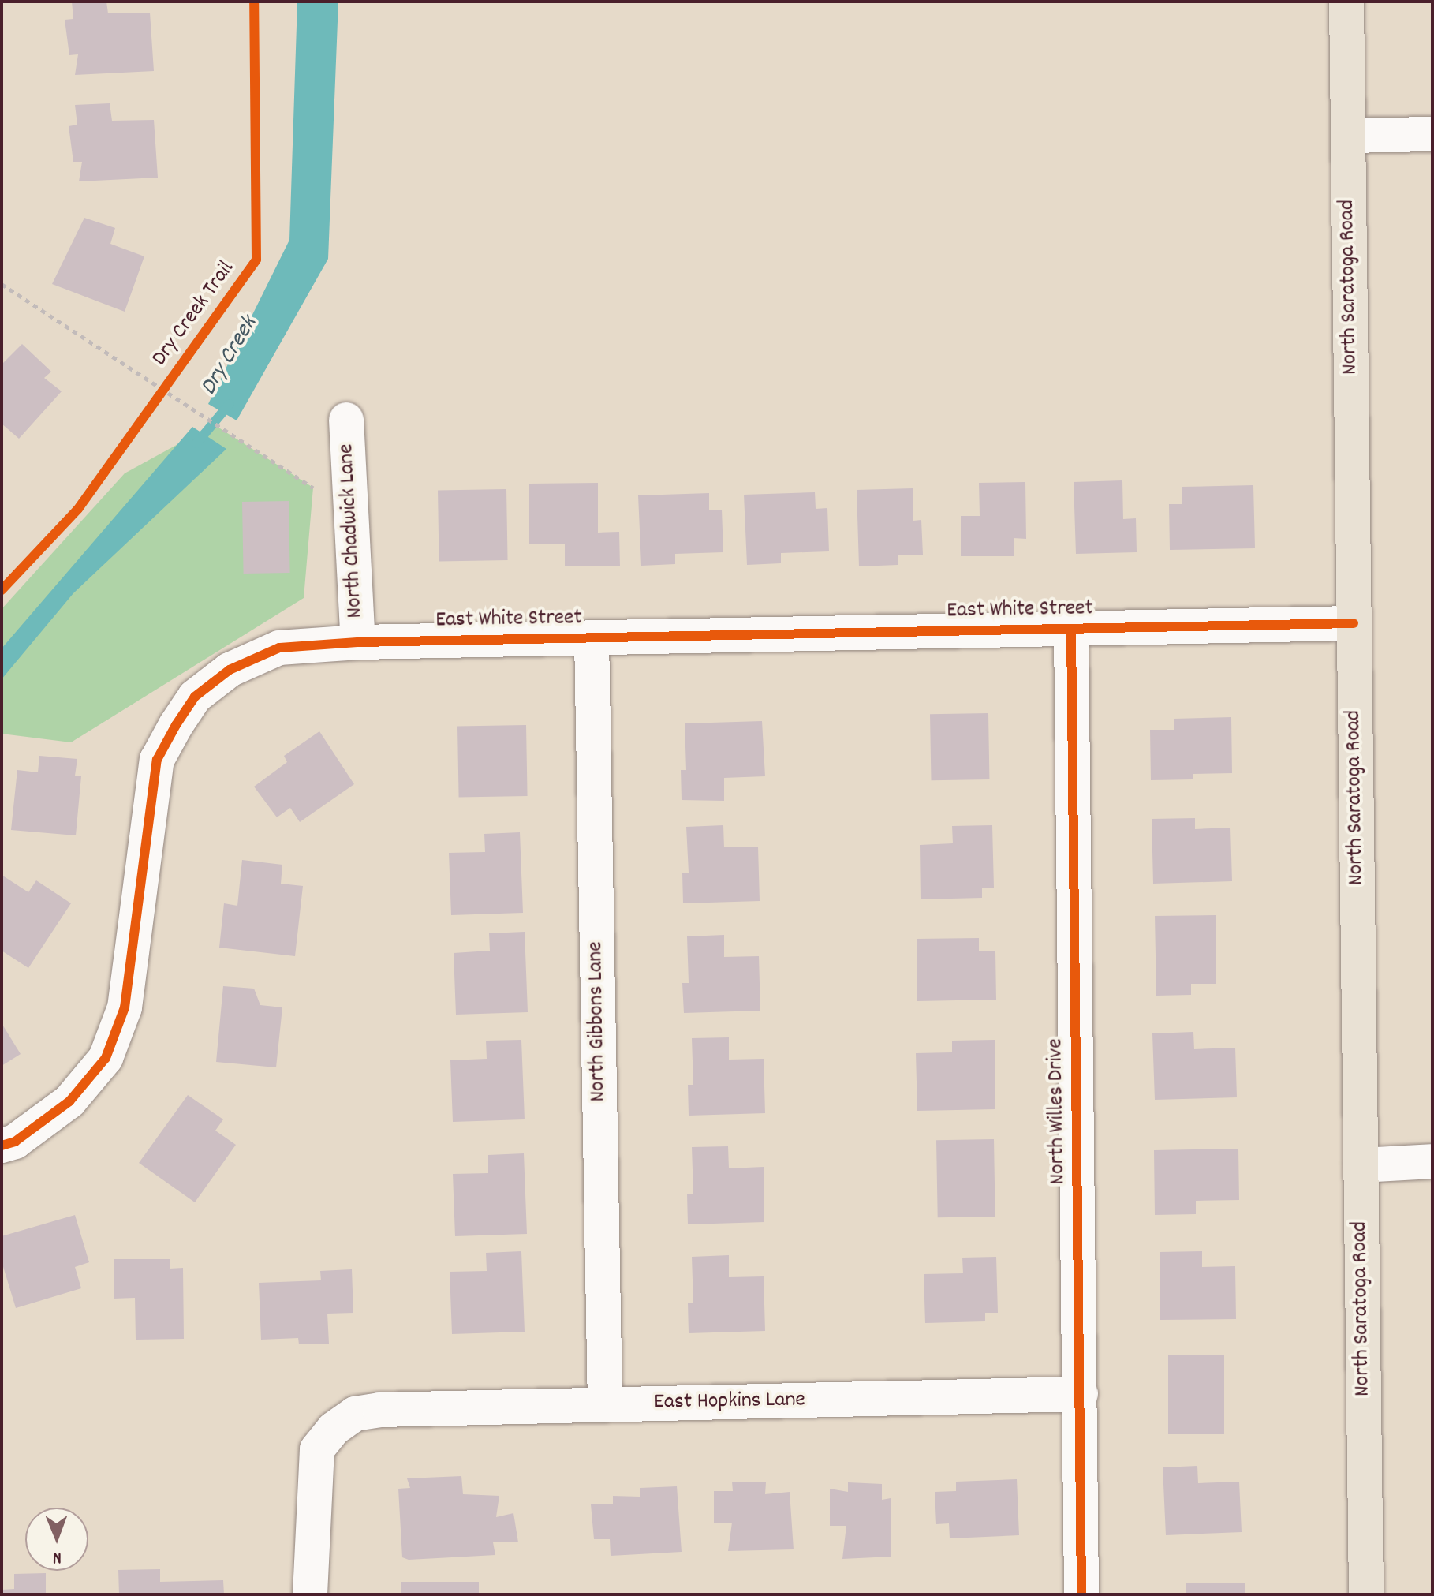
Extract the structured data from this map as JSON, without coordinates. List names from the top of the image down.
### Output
{
  "streets": {
    "main road": ["North Saratoga Road"],
    "street": [
      "North Chadwick Lane",
      "East White Street",
      "North Gibbons Lane",
      "North Willes Drive",
      "East Hopkins Lane"
    ],
    "cycle path": ["Dry Creek Trail"]
  },
  "crossings": [
    ["North Saratoga Road", "East White Street"],
    ["North Chadwick Lane", "East White Street"],
    ["East White Street", "North Gibbons Lane"],
    ["East White Street", "North Willes Drive"],
    ["North Gibbons Lane", "East Hopkins Lane"],
    ["North Willes Drive", "East Hopkins Lane"]
  ],
  "water": ["Dry Creek"],
  "north": "bottom"
}
